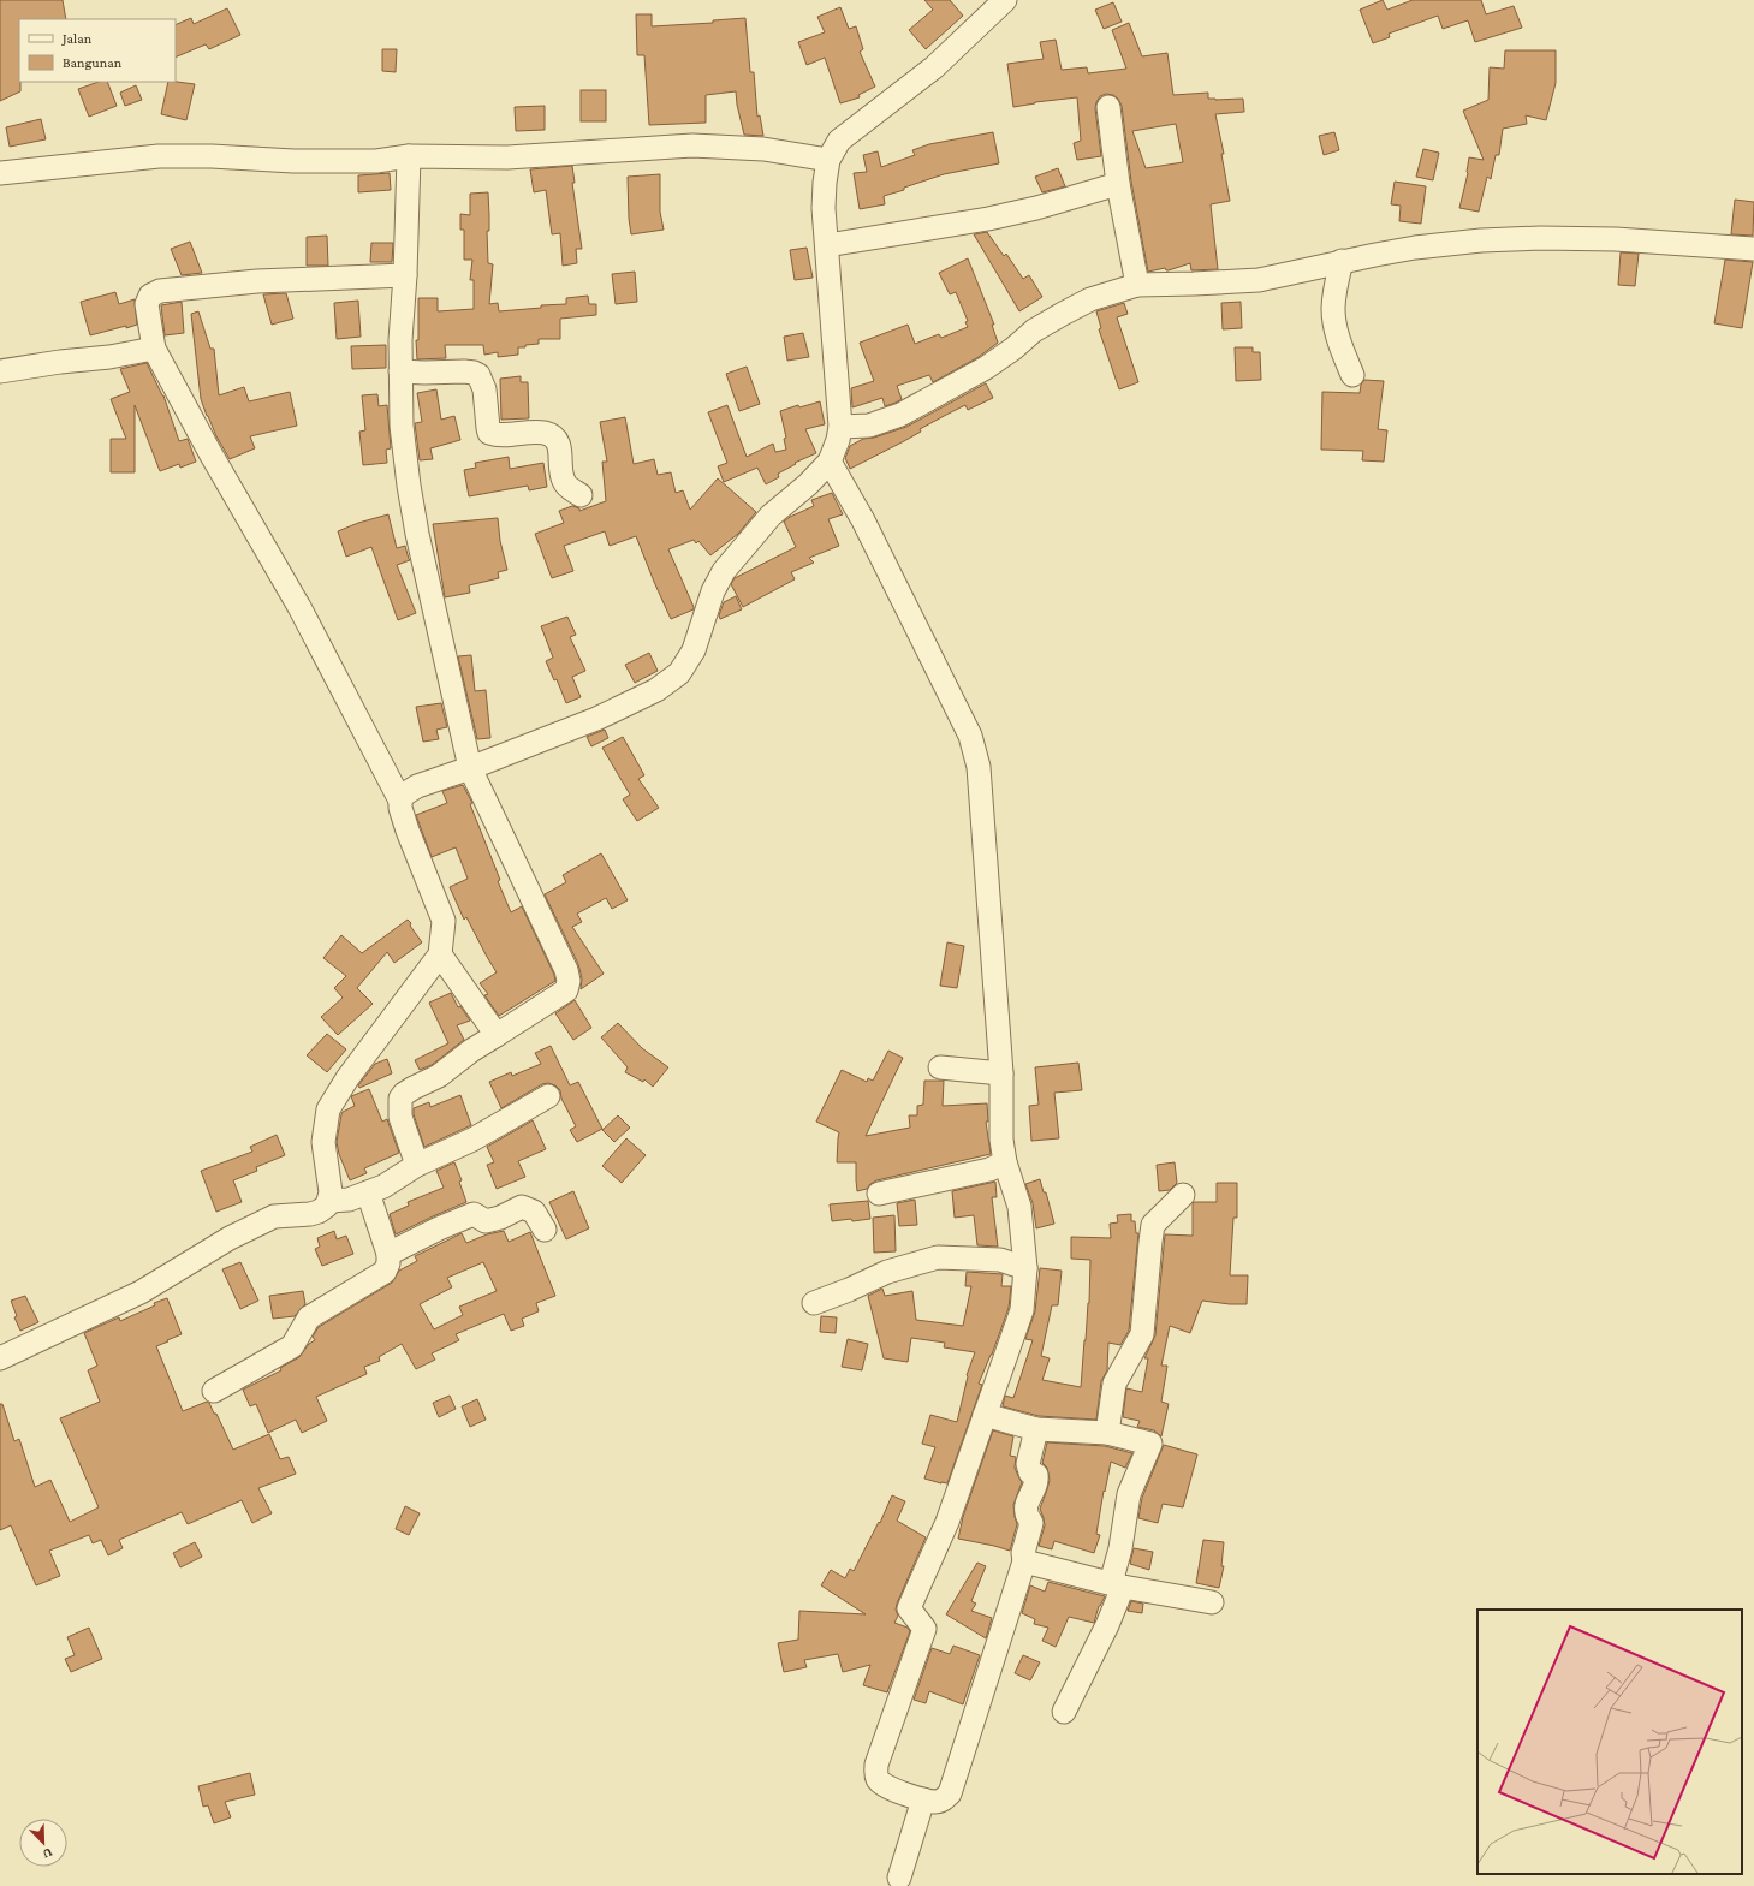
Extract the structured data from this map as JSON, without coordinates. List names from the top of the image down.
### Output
{
  "legend": ["Jalan", "Bangunan"],
  "north": "bottom right"
}
